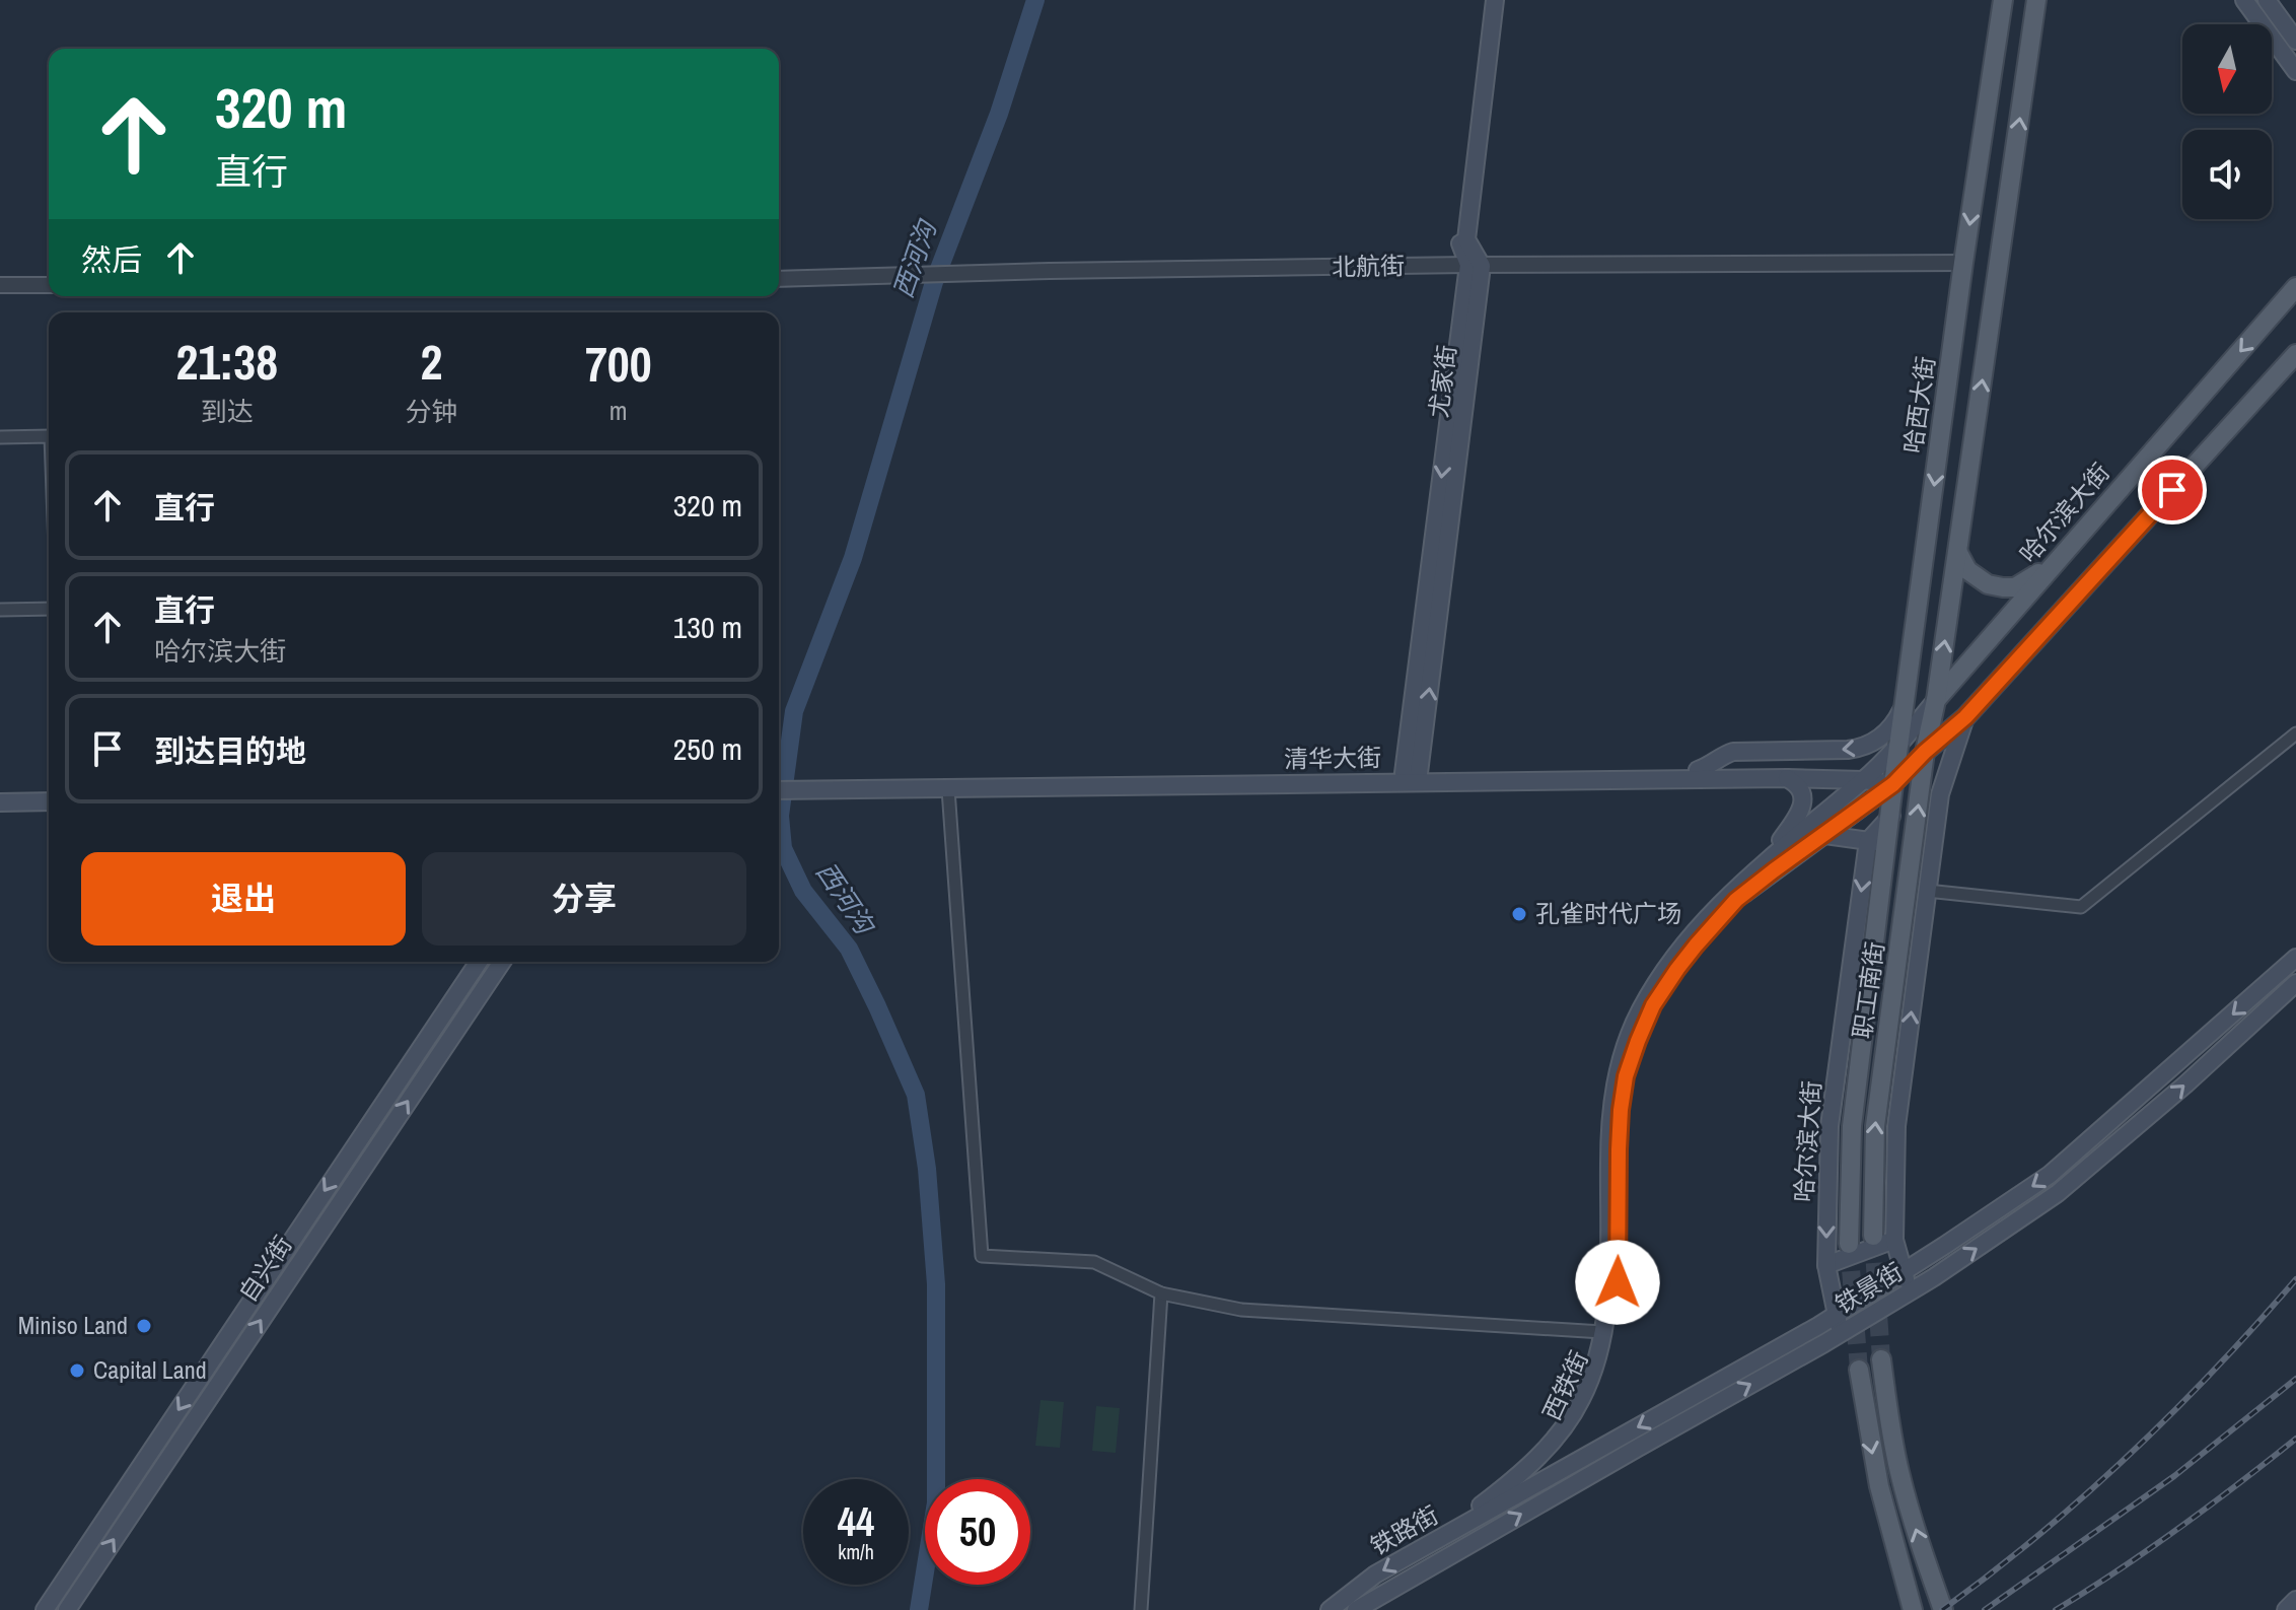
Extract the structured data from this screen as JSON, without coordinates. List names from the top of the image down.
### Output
{
  "streets": {
    "main road": [
      "尤家街",
      "哈西大街",
      "哈尔滨大街",
      "清华大街",
      "职工南街",
      "自兴街",
      "铁景街",
      "西铁街",
      "铁路街"
    ],
    "street": ["北航街"]
  },
  "crossings": [
    ["北航街", "尤家街"],
    ["北航街", "哈西大街"],
    ["尤家街", "清华大街"],
    ["哈西大街", "清华大街"],
    ["哈西大街", "职工南街"],
    ["哈尔滨大街", "职工南街"],
    ["哈尔滨大街", "铁景街"],
    ["铁景街", "西铁街"],
    ["铁景街", "铁路街"],
    ["西铁街", "铁路街"]
  ],
  "water": ["西河沟"],
  "places": ["孔雀时代广场", "Miniso Land", "Capital Land"],
  "north": "bottom",
  "page": {
    "turn": ["320 m", "直行"],
    "then": "然后",
    "eta": [
      "21:38",
      "到达",
      "2",
      "分钟",
      "700",
      "m"
    ],
    "list": [
      {
        "name": "直行",
        "value": "320 m"
      },
      {
        "name": "直行",
        "note": "哈尔滨大街",
        "value": "130 m"
      },
      {
        "name": "到达目的地",
        "value": "250 m"
      }
    ],
    "buttons": ["退出", "分享"],
    "speed": "44 km/h",
    "limit": "50"
  }
}
